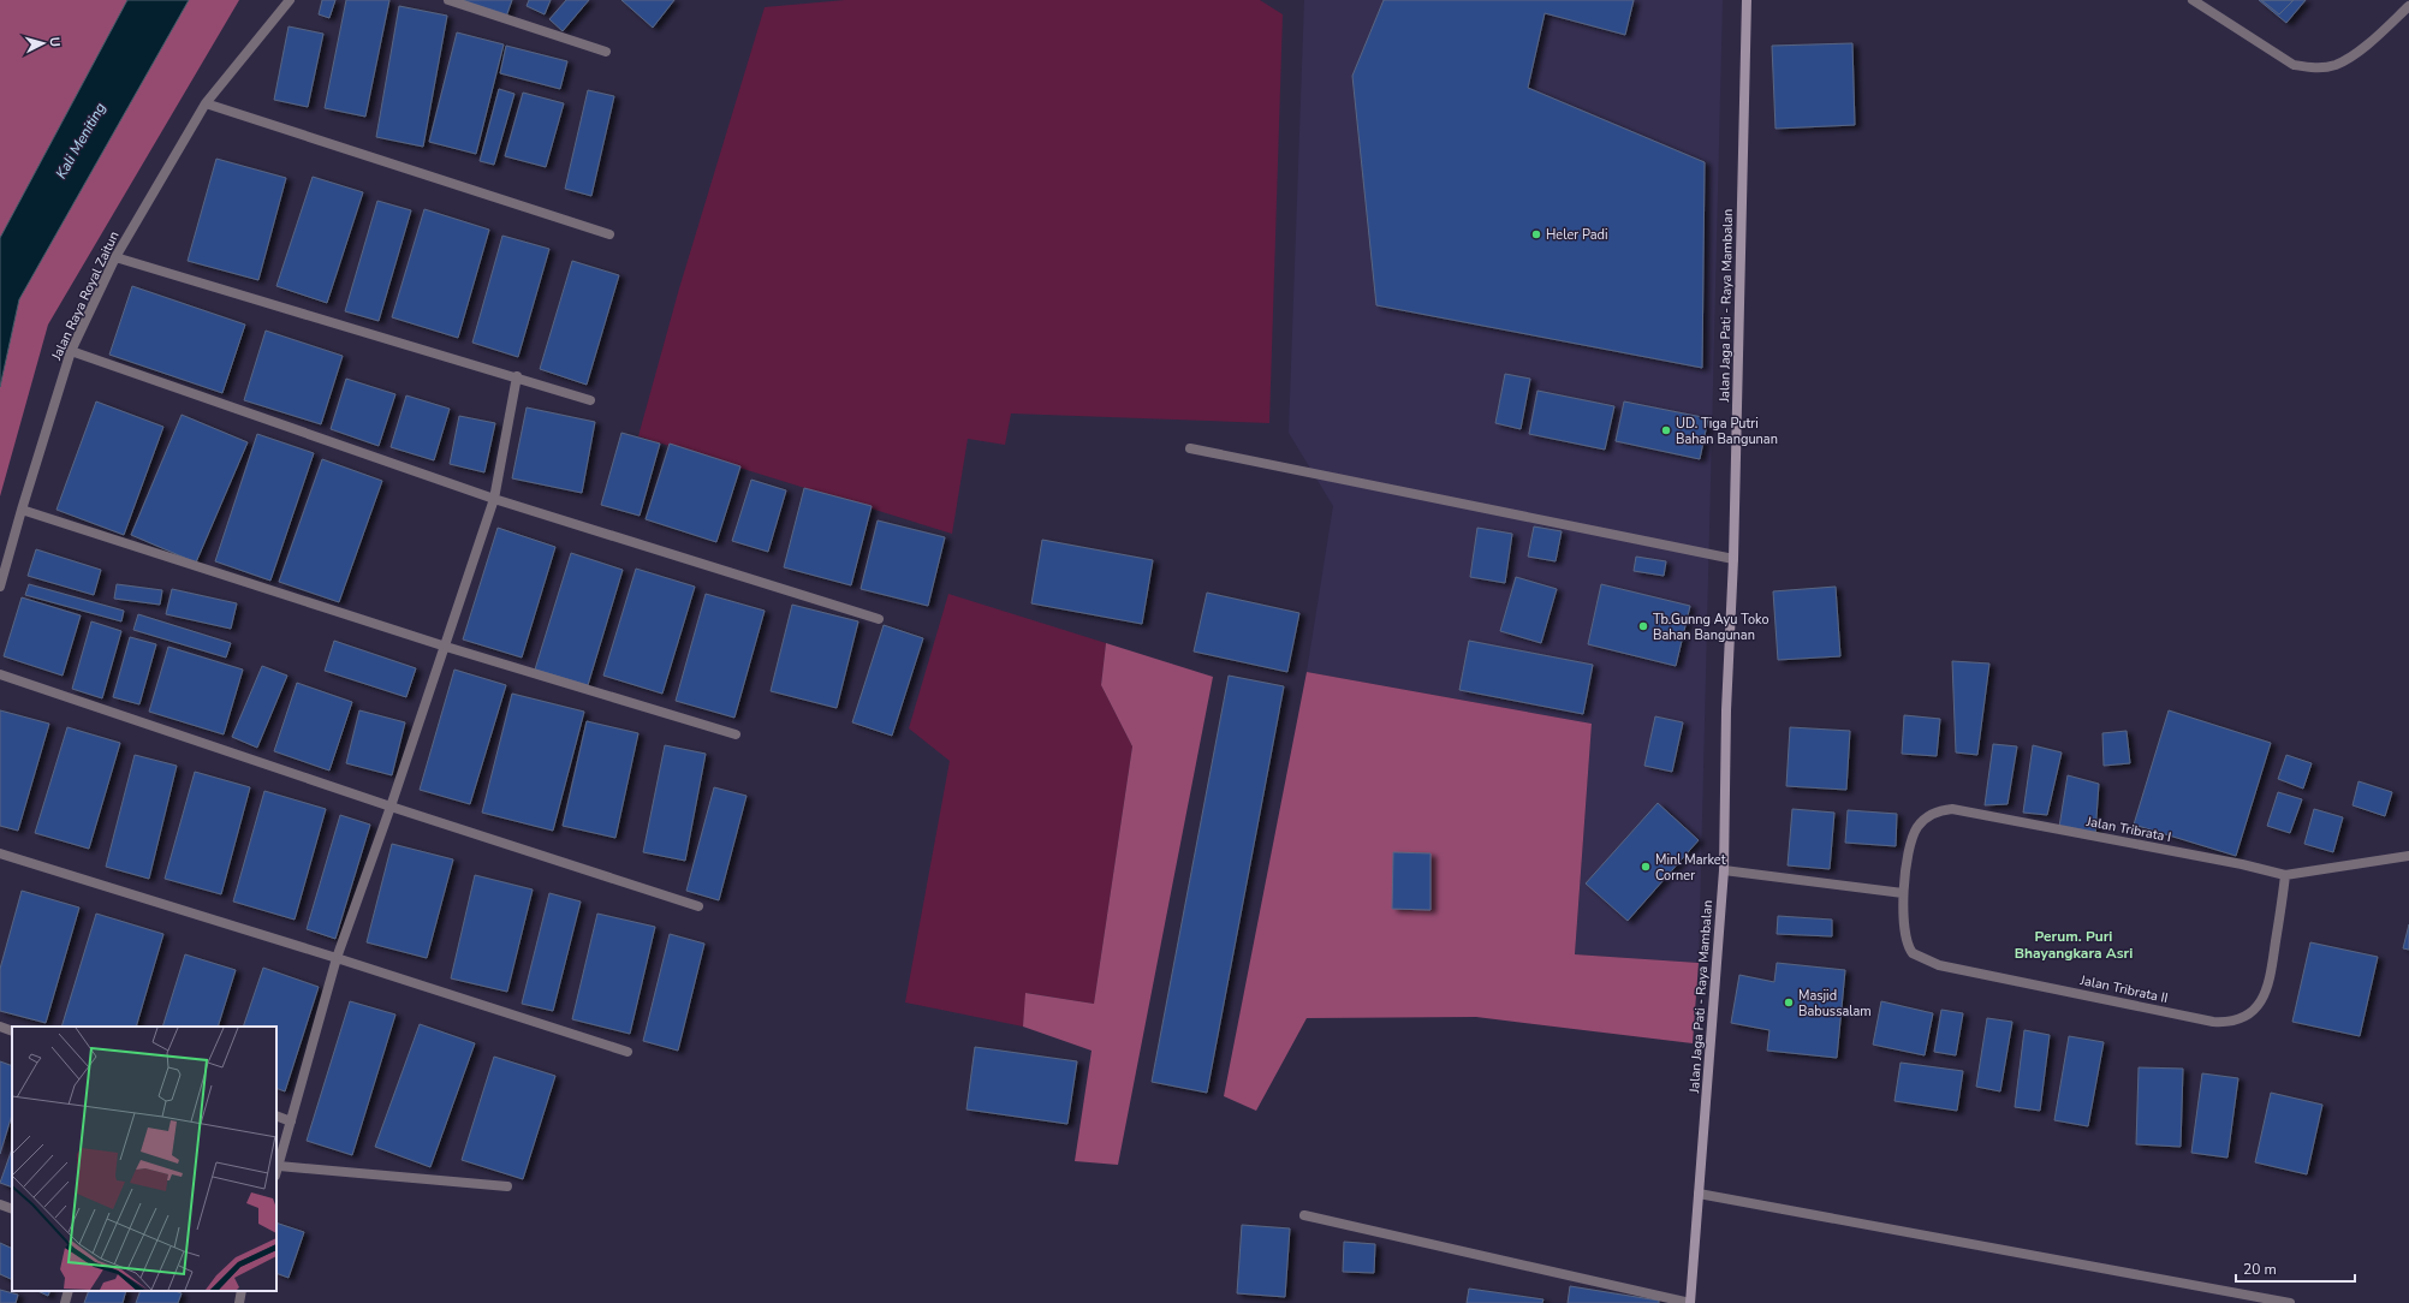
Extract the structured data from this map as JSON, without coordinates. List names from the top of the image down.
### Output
{
  "streets": {
    "street": [
      "Jalan Raya Royal Zaitun",
      "Jalan Jaga Pati - Raya Mambalan",
      "Jalan Tribrata I",
      "Jalan Tribrata II"
    ]
  },
  "crossings": [
    ["Jalan Tribrata I", "Jalan Tribrata II"]
  ],
  "districts": ["Perum. Puri Bhayangkara Asri"],
  "water": ["Kali Meniting"],
  "places": [
    "Heler Padi",
    "UD. Tiga Putri Bahan Bangunan",
    "Tb.Gunng Ayu Toko Bahan Bangunan",
    "Minl Market Corner",
    "Masjid Babussalam"
  ],
  "scale_bar": "20 m",
  "north": "right"
}
